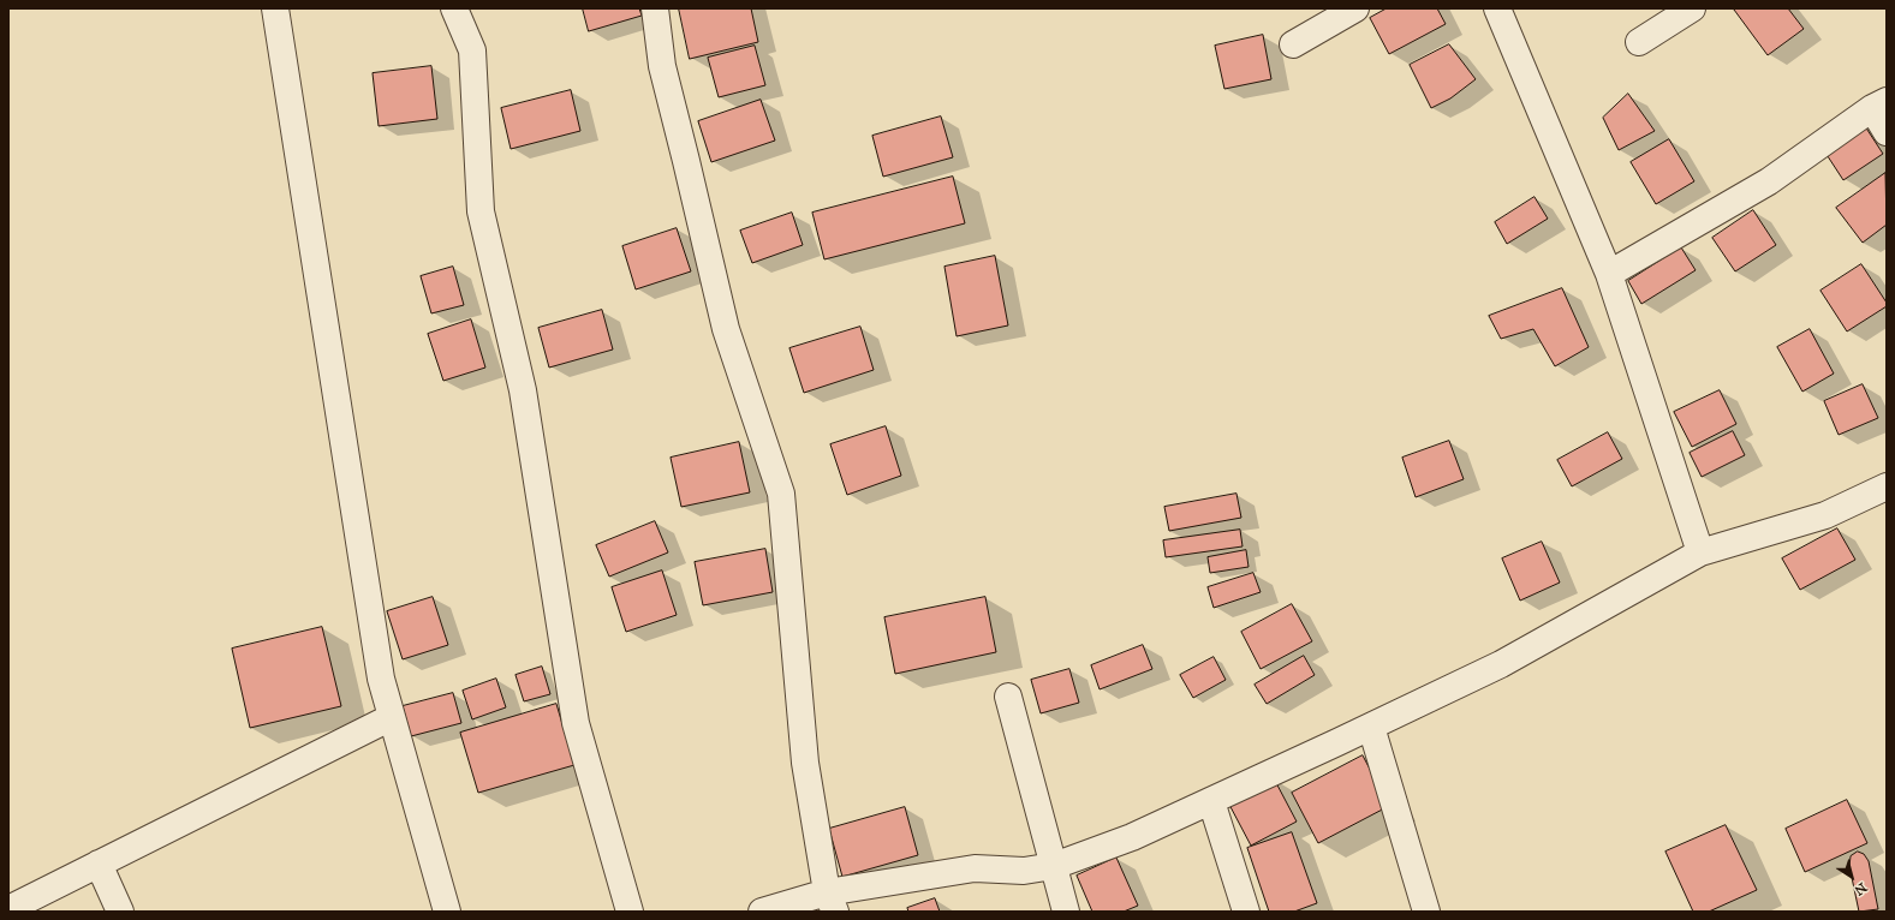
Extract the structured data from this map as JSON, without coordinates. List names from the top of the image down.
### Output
{
  "north": "bottom right"
}
